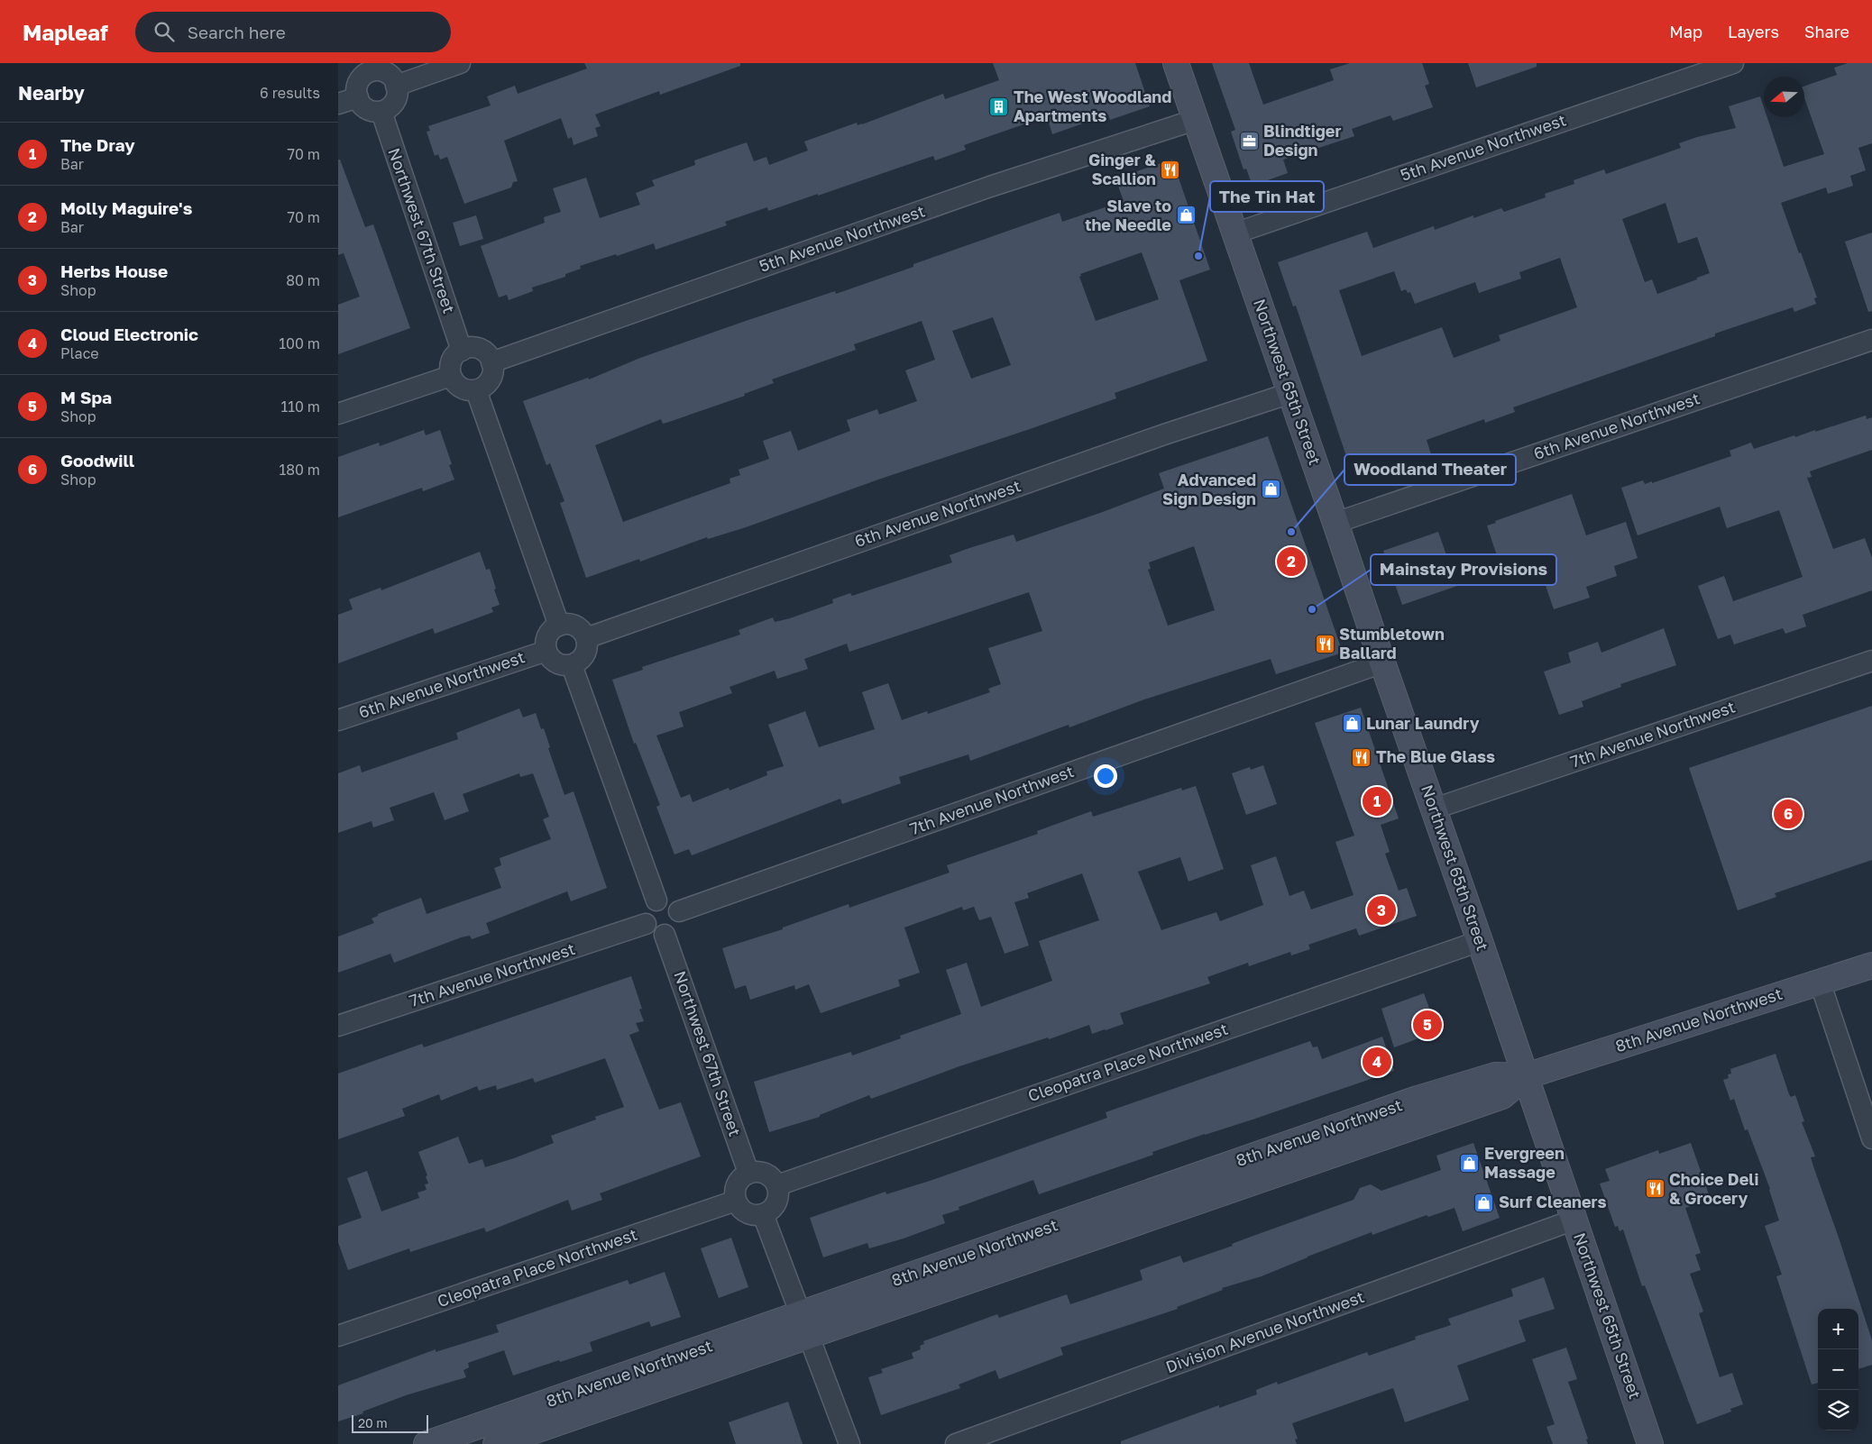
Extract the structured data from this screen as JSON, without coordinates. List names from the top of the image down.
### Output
{
  "streets": {
    "main road": ["Northwest 65th Street", "8th Avenue Northwest"],
    "street": [
      "5th Avenue Northwest",
      "Northwest 67th Street",
      "6th Avenue Northwest",
      "7th Avenue Northwest",
      "Cleopatra Place Northwest",
      "Division Avenue Northwest"
    ]
  },
  "crossings": [
    ["5th Avenue Northwest", "Northwest 67th Street"],
    ["5th Avenue Northwest", "Northwest 65th Street"],
    ["Northwest 67th Street", "7th Avenue Northwest"],
    ["Northwest 67th Street", "Cleopatra Place Northwest"],
    ["Northwest 65th Street", "6th Avenue Northwest"],
    ["Northwest 65th Street", "7th Avenue Northwest"],
    ["Northwest 65th Street", "8th Avenue Northwest"],
    ["Northwest 65th Street", "Cleopatra Place Northwest"],
    ["Northwest 65th Street", "Division Avenue Northwest"]
  ],
  "places": {
    "building": ["The West Woodland Apartments"],
    "office": ["Blindtiger Design"],
    "restaurant": [
      "Ginger & Scallion",
      "Stumbletown Ballard",
      "The Blue Glass",
      "Choice Deli & Grocery"
    ],
    "shop": [
      "Slave to the Needle",
      "Advanced Sign Design",
      "Lunar Laundry",
      "Evergreen Massage",
      "Surf Cleaners"
    ],
    "other": ["The Tin Hat", "Woodland Theater", "Mainstay Provisions"]
  },
  "scale_bar": "20 m",
  "north": "left",
  "page": {
    "header": "Mapleaf",
    "search": "Search here",
    "nav": ["Map", "Layers", "Share"],
    "heading": ["Nearby", "6 results"],
    "list": [
      {
        "mark": "1",
        "name": "The Dray",
        "note": "Bar",
        "value": "70 m"
      },
      {
        "mark": "2",
        "name": "Molly Maguire's",
        "note": "Bar",
        "value": "70 m"
      },
      {
        "mark": "3",
        "name": "Herbs House",
        "note": "Shop",
        "value": "80 m"
      },
      {
        "mark": "4",
        "name": "Cloud Electronic",
        "note": "Place",
        "value": "100 m"
      },
      {
        "mark": "5",
        "name": "M Spa",
        "note": "Shop",
        "value": "110 m"
      },
      {
        "mark": "6",
        "name": "Goodwill",
        "note": "Shop",
        "value": "180 m"
      }
    ],
    "pins": [
      "2",
      "1",
      "6",
      "3",
      "5",
      "4"
    ],
    "map_buttons": ["+", "−"],
    "scale": "20 m"
  }
}
